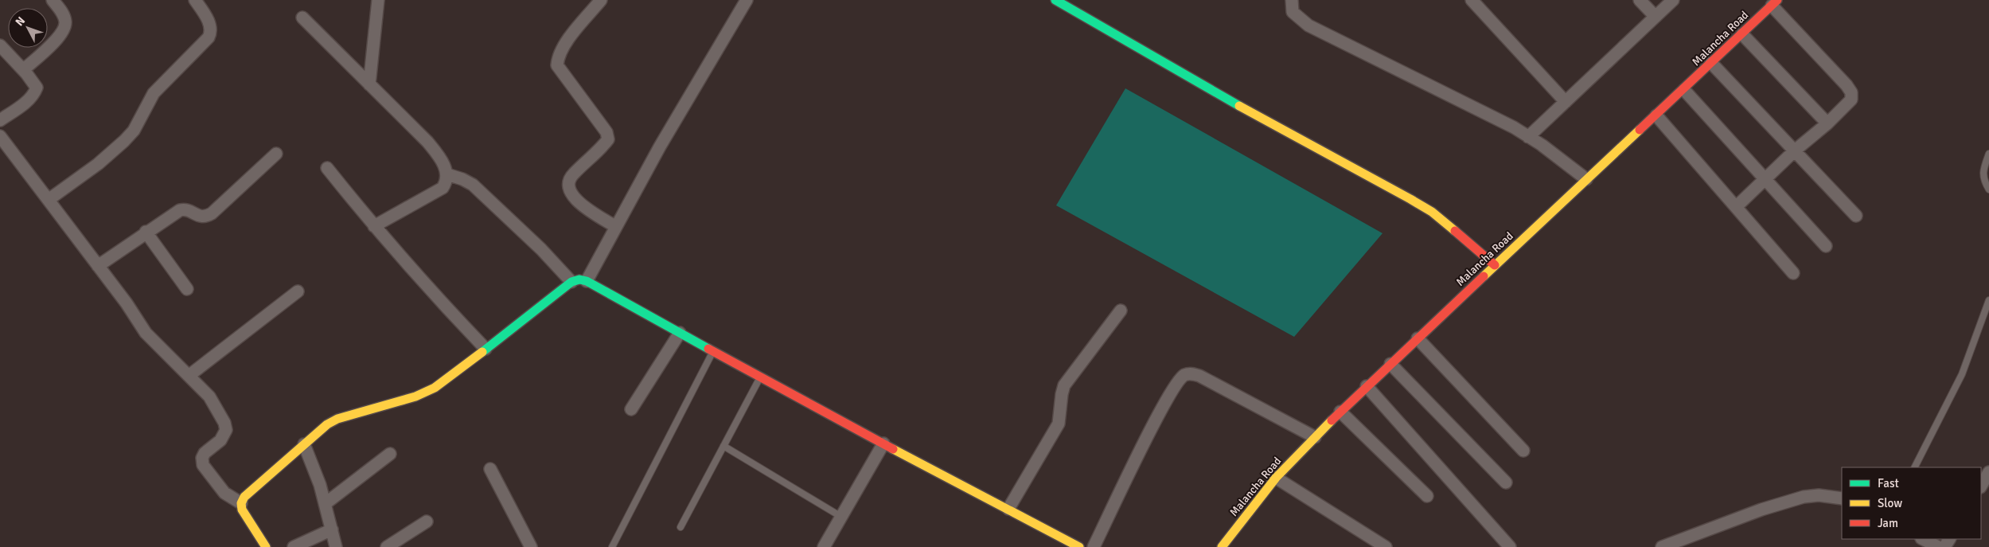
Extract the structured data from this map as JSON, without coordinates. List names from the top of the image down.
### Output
{
  "streets": {
    "street": ["Malancha Road"]
  },
  "legend": ["Fast", "Slow", "Jam"],
  "north": "top left"
}
